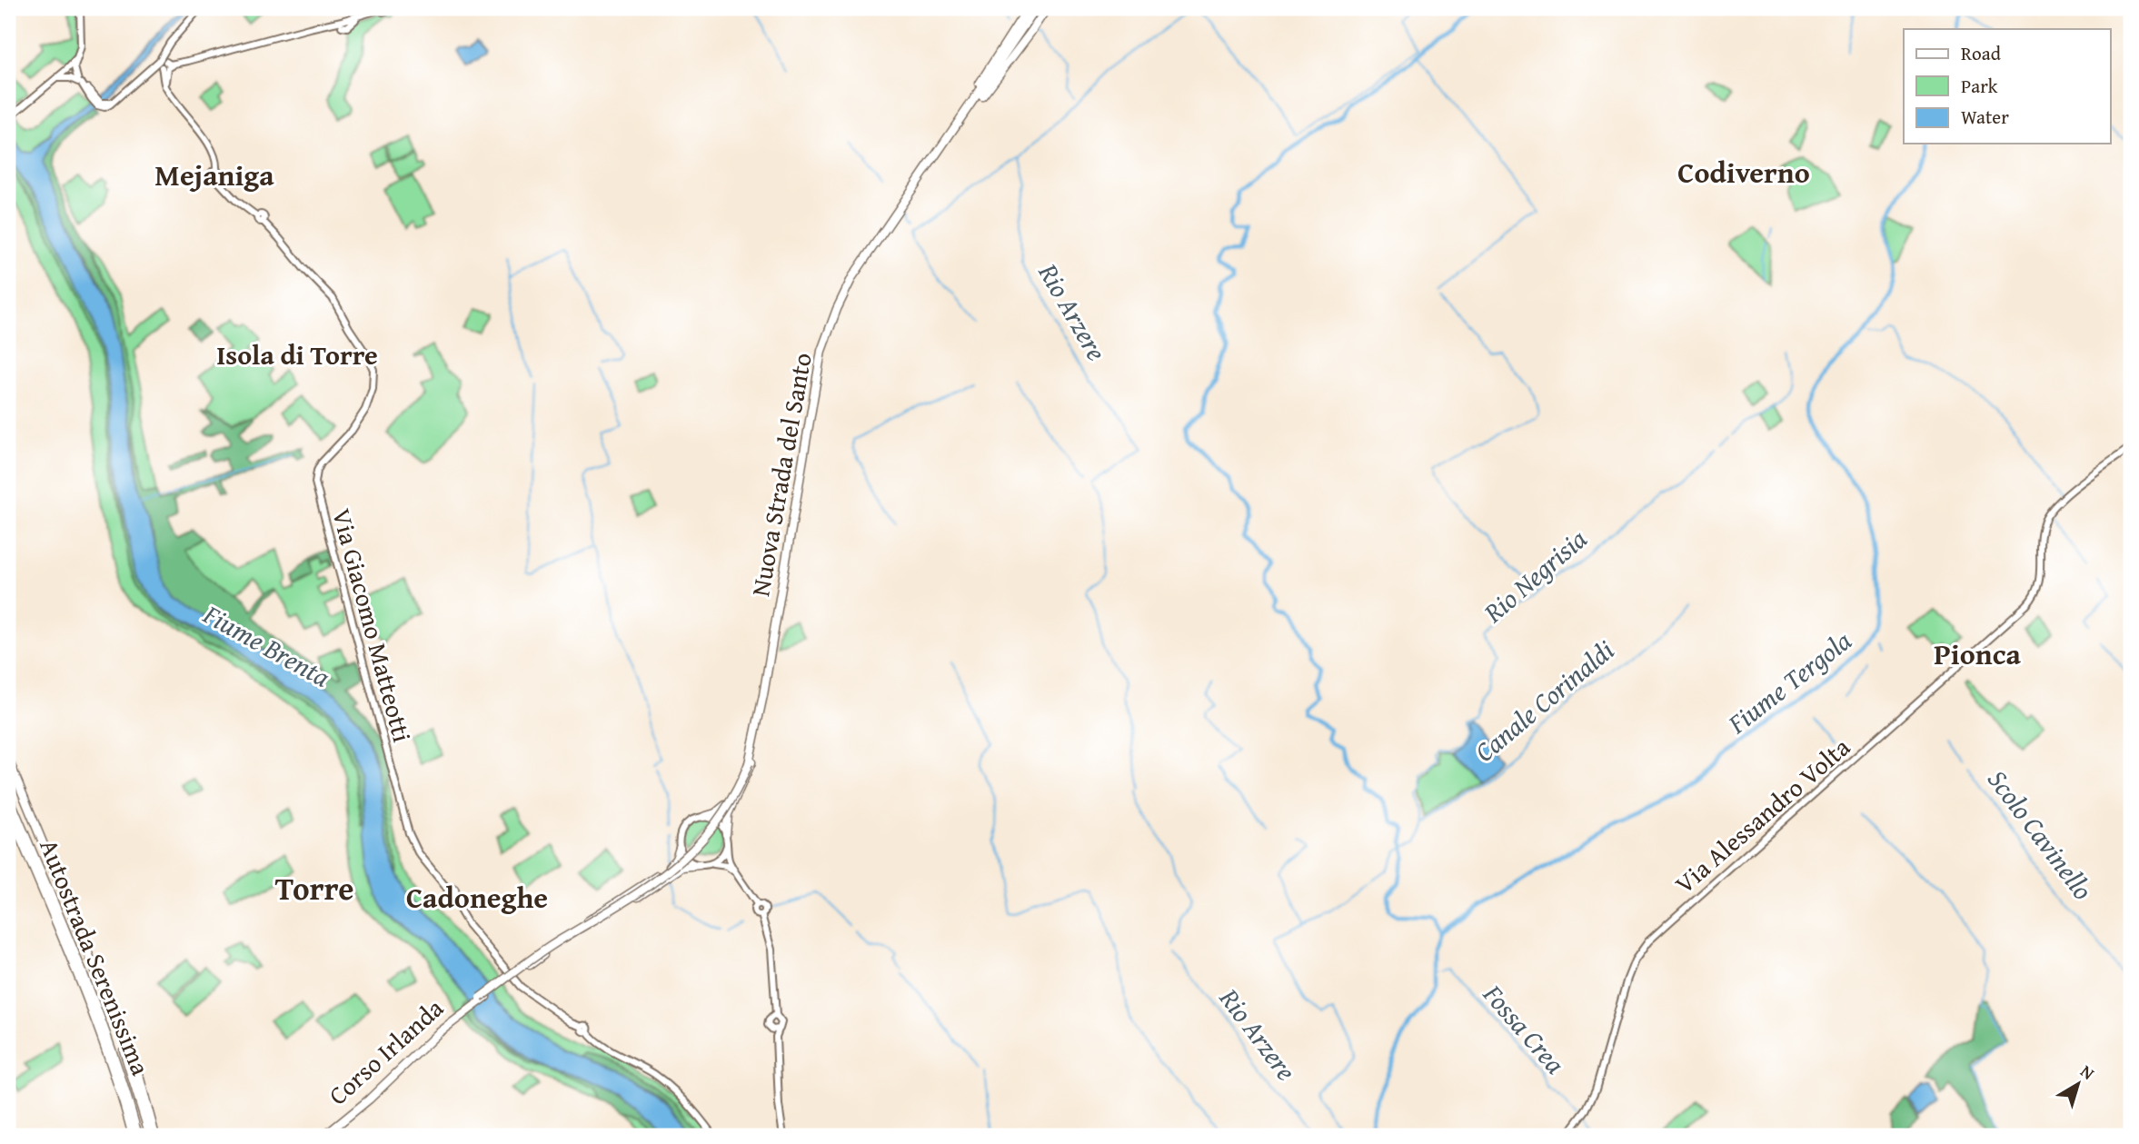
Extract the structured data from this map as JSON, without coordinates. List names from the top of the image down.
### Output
{
  "streets": {
    "highway": ["Nuova Strada del Santo", "Autostrada Serenissima", "Corso Irlanda"],
    "main road": ["Via Giacomo Matteotti", "Via Alessandro Volta"]
  },
  "crossings": [
    ["Nuova Strada del Santo", "Corso Irlanda"]
  ],
  "districts": [
    "Codiverno",
    "Mejaniga",
    "Isola di Torre",
    "Pionca",
    "Torre",
    "Cadoneghe"
  ],
  "water": [
    "Rio Arzere",
    "Rio Negrisia",
    "Fiume Brenta",
    "Fiume Tergola",
    "Canale Corinaldi",
    "Scolo Cavinello",
    "Fossa Crea"
  ],
  "legend": ["Road", "Park", "Water"],
  "north": "top right"
}
